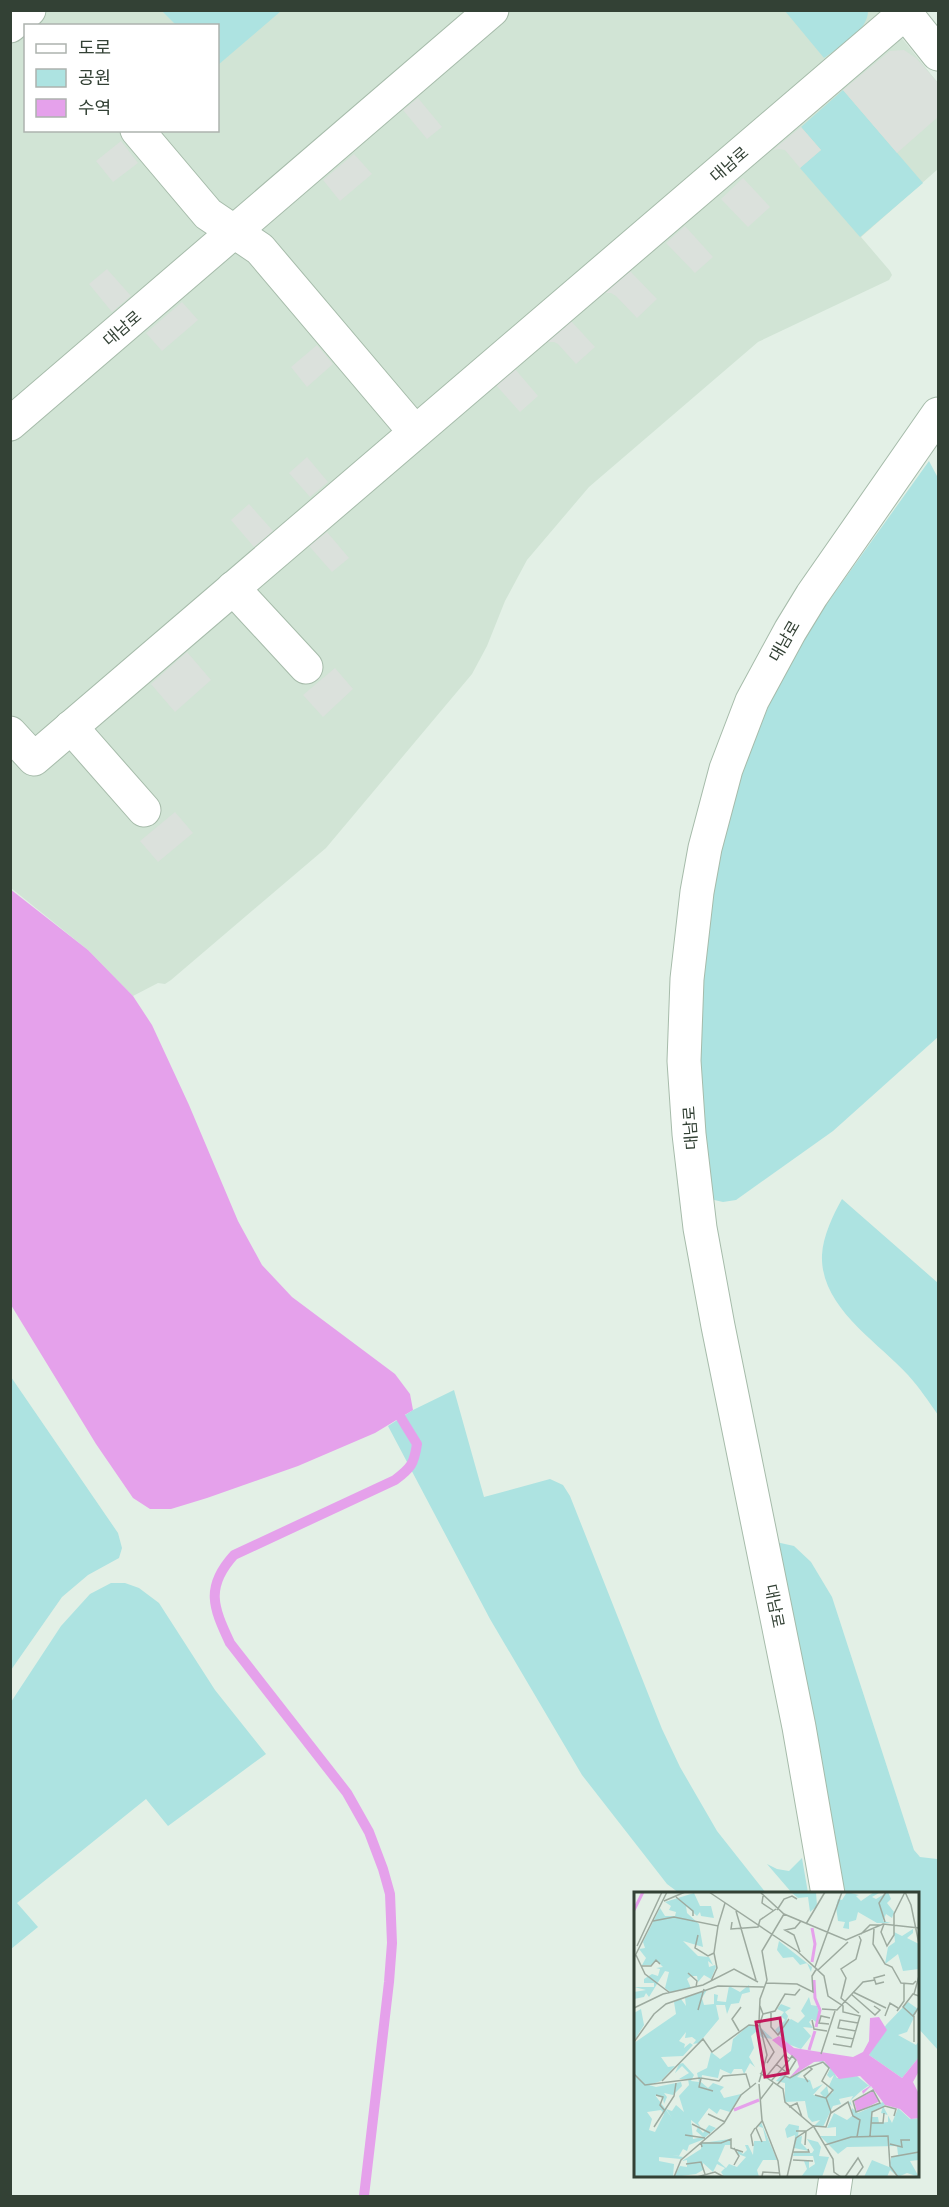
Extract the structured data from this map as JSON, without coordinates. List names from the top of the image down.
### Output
{
  "streets": {
    "street": ["대남로"]
  },
  "legend": ["도로", "공원", "수역"]
}
